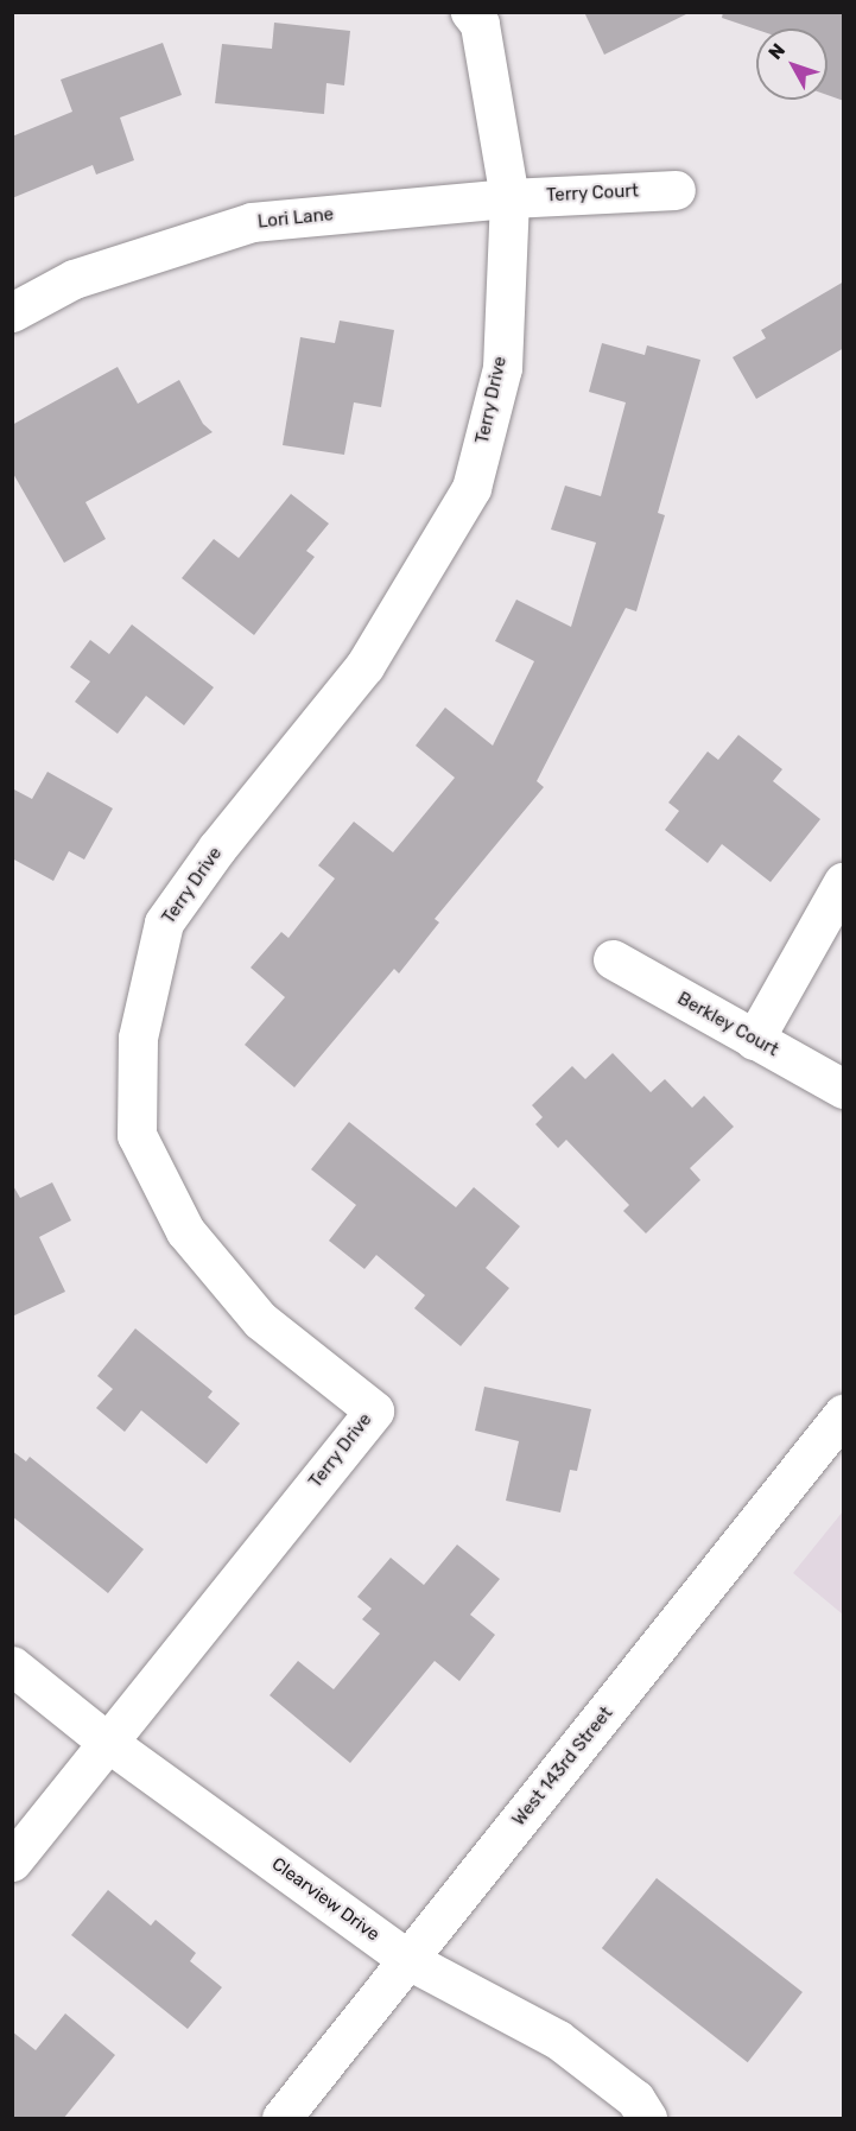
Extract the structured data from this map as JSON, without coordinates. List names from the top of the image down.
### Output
{
  "streets": {
    "street": [
      "Terry Court",
      "Lori Lane",
      "Terry Drive",
      "Berkley Court",
      "West 143rd Street",
      "Clearview Drive"
    ]
  },
  "crossings": [
    ["Terry Court", "Lori Lane"],
    ["Terry Court", "Terry Drive"],
    ["Lori Lane", "Terry Drive"],
    ["Terry Drive", "Clearview Drive"],
    ["West 143rd Street", "Clearview Drive"]
  ],
  "north": "top left"
}
